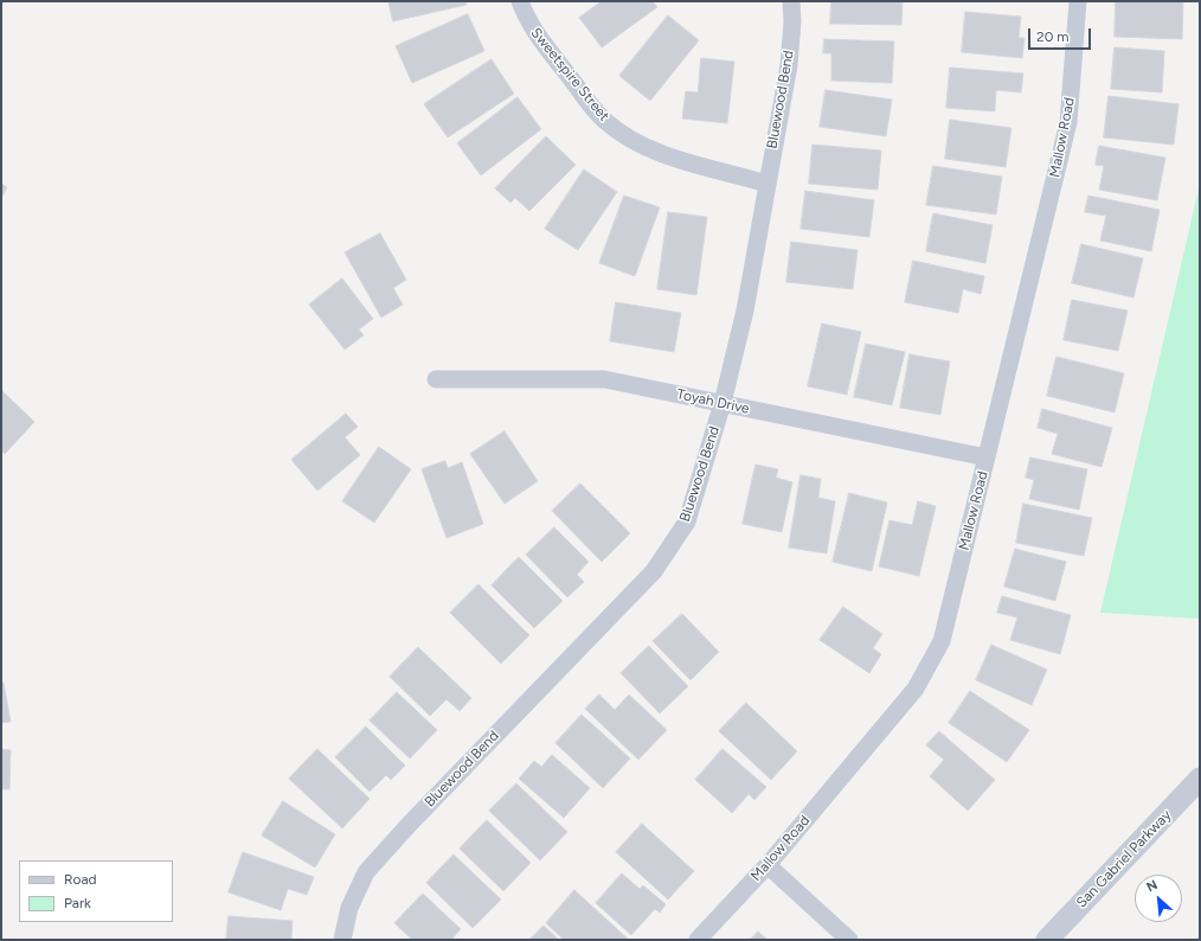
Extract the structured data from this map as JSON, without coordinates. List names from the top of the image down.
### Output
{
  "streets": {
    "street": [
      "Sweetspire Street",
      "Bluewood Bend",
      "Mallow Road",
      "Toyah Drive",
      "San Gabriel Parkway"
    ]
  },
  "crossings": [
    ["Sweetspire Street", "Bluewood Bend"],
    ["Bluewood Bend", "Toyah Drive"],
    ["Mallow Road", "Toyah Drive"]
  ],
  "legend": ["Road", "Park"],
  "scale_bar": "20 m",
  "north": "top left"
}
